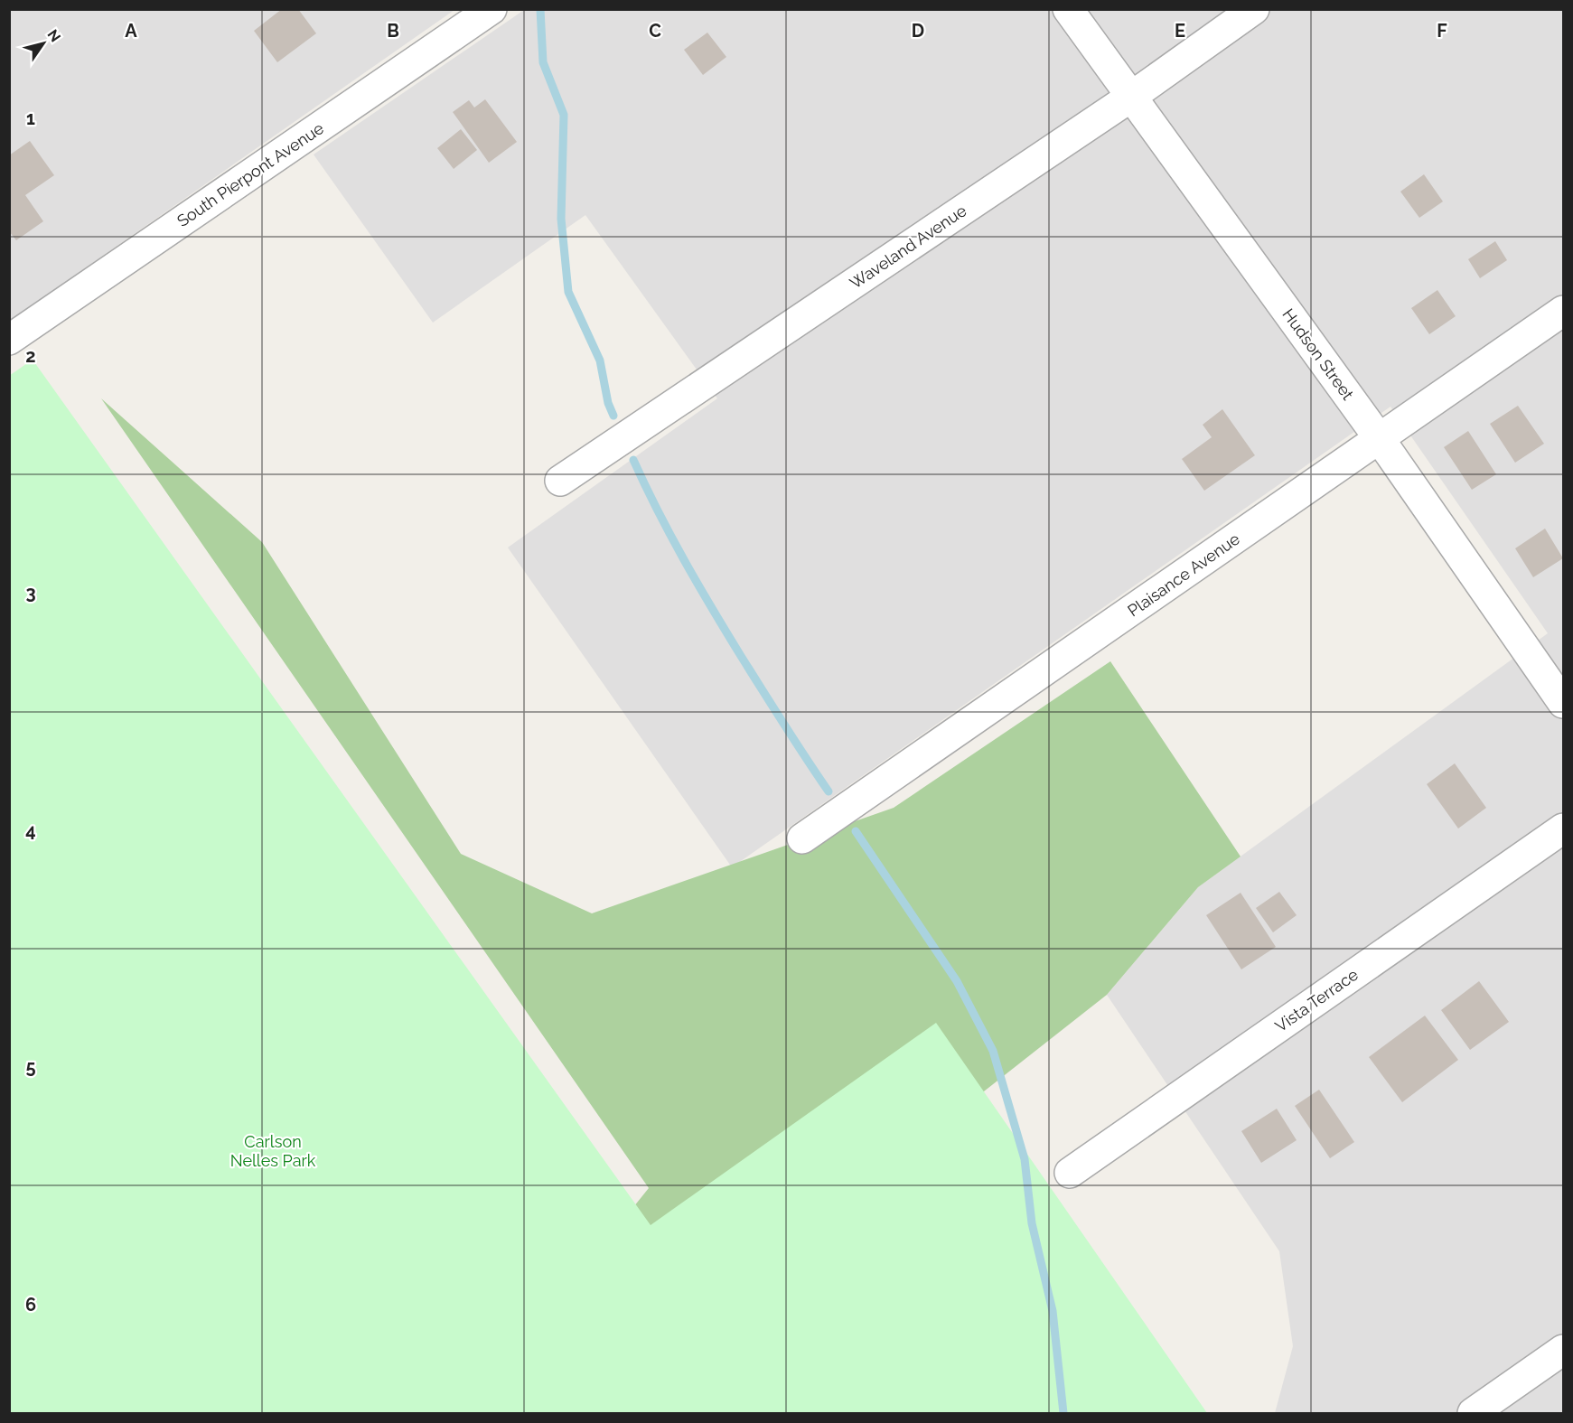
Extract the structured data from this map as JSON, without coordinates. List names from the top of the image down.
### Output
{
  "streets": {
    "street": [
      "South Pierpont Avenue",
      "Waveland Avenue",
      "Hudson Street",
      "Plaisance Avenue",
      "Vista Terrace"
    ]
  },
  "crossings": [
    ["Waveland Avenue", "Hudson Street"],
    ["Hudson Street", "Plaisance Avenue"]
  ],
  "parks": ["Carlson Nelles Park"],
  "north": "top right",
  "grid": {
    "columns": [
      "A",
      "B",
      "C",
      "D",
      "E",
      "F"
    ],
    "rows": [
      "1",
      "2",
      "3",
      "4",
      "5",
      "6"
    ]
  }
}
